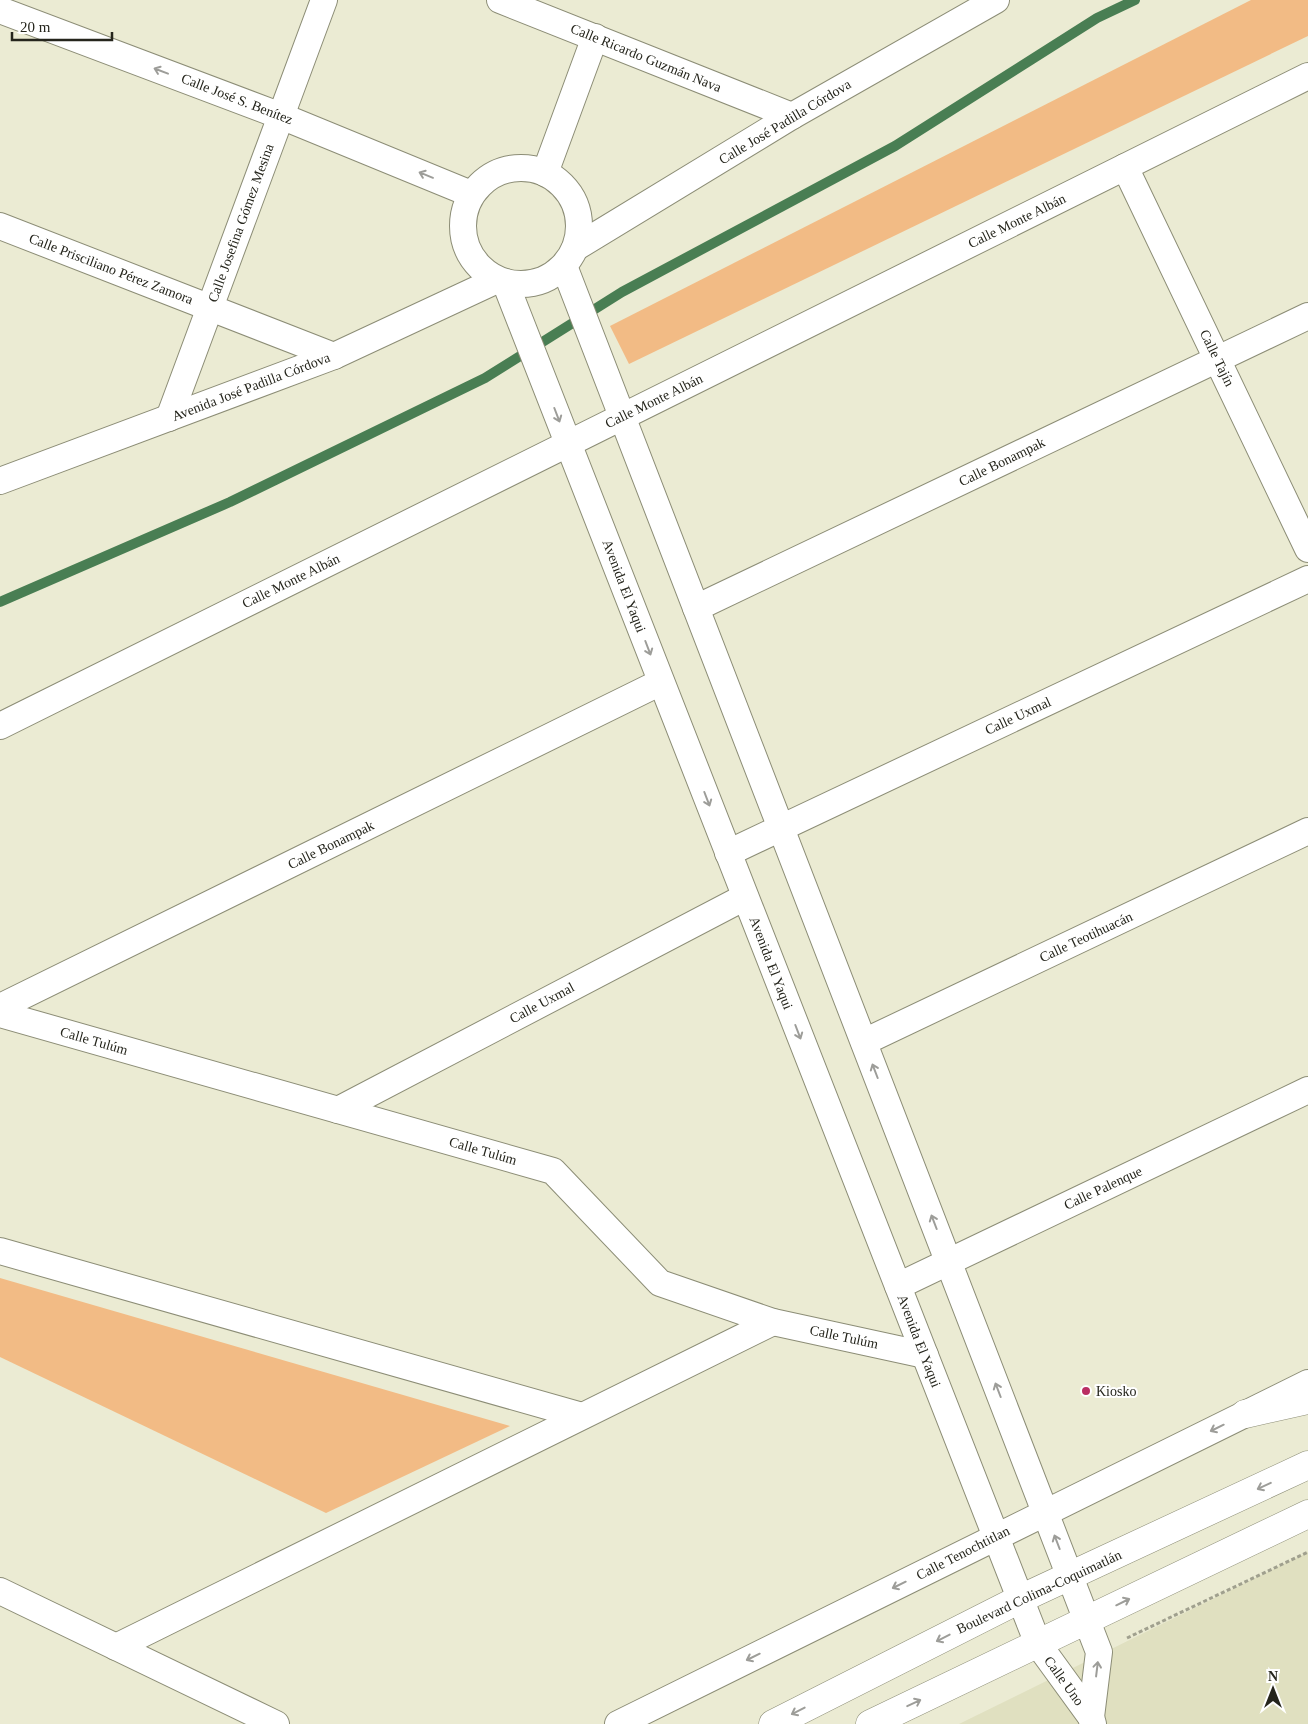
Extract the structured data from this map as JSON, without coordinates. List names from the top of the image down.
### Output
{
  "streets": {
    "main road": ["Boulevard Colima-Coquimatlán"],
    "street": [
      "Calle Ricardo Guzmán Nava",
      "Calle José S. Benítez",
      "Calle José Padilla Córdova",
      "Calle Monte Albán",
      "Calle Josefina Gómez Mesina",
      "Calle Prisciliano Pérez Zamora",
      "Calle Tajín",
      "Avenida José Padilla Córdova",
      "Calle Bonampak",
      "Avenida El Yaqui",
      "Calle Uxmal",
      "Calle Teotihuacán",
      "Calle Tulúm",
      "Calle Palenque",
      "Calle Tenochtitlan",
      "Calle Uno"
    ]
  },
  "crossings": [
    ["Calle Ricardo Guzmán Nava", "Calle José Padilla Córdova"],
    ["Calle José S. Benítez", "Calle José Padilla Córdova"],
    ["Calle José S. Benítez", "Calle Josefina Gómez Mesina"],
    ["Calle José S. Benítez", "Avenida José Padilla Córdova"],
    ["Calle José S. Benítez", "Avenida El Yaqui"],
    ["Calle José Padilla Córdova", "Avenida José Padilla Córdova"],
    ["Calle José Padilla Córdova", "Avenida El Yaqui"],
    ["Calle Monte Albán", "Calle Tajín"],
    ["Calle Monte Albán", "Avenida El Yaqui"],
    ["Calle Josefina Gómez Mesina", "Calle Prisciliano Pérez Zamora"],
    ["Calle Josefina Gómez Mesina", "Avenida José Padilla Córdova"],
    ["Calle Prisciliano Pérez Zamora", "Avenida José Padilla Córdova"],
    ["Calle Tajín", "Calle Bonampak"],
    ["Avenida José Padilla Córdova", "Avenida El Yaqui"],
    ["Calle Bonampak", "Avenida El Yaqui"],
    ["Avenida El Yaqui", "Calle Uxmal"],
    ["Avenida El Yaqui", "Calle Tulúm"],
    ["Avenida El Yaqui", "Calle Palenque"],
    ["Avenida El Yaqui", "Calle Tenochtitlan"],
    ["Avenida El Yaqui", "Boulevard Colima-Coquimatlán"],
    ["Avenida El Yaqui", "Calle Uno"],
    ["Calle Uxmal", "Calle Tulúm"]
  ],
  "one_way": ["Calle José S. Benítez", "Calle Tenochtitlan", "Calle Uno"],
  "places": ["Kiosko"],
  "scale_bar": "20 m",
  "north": "top"
}
